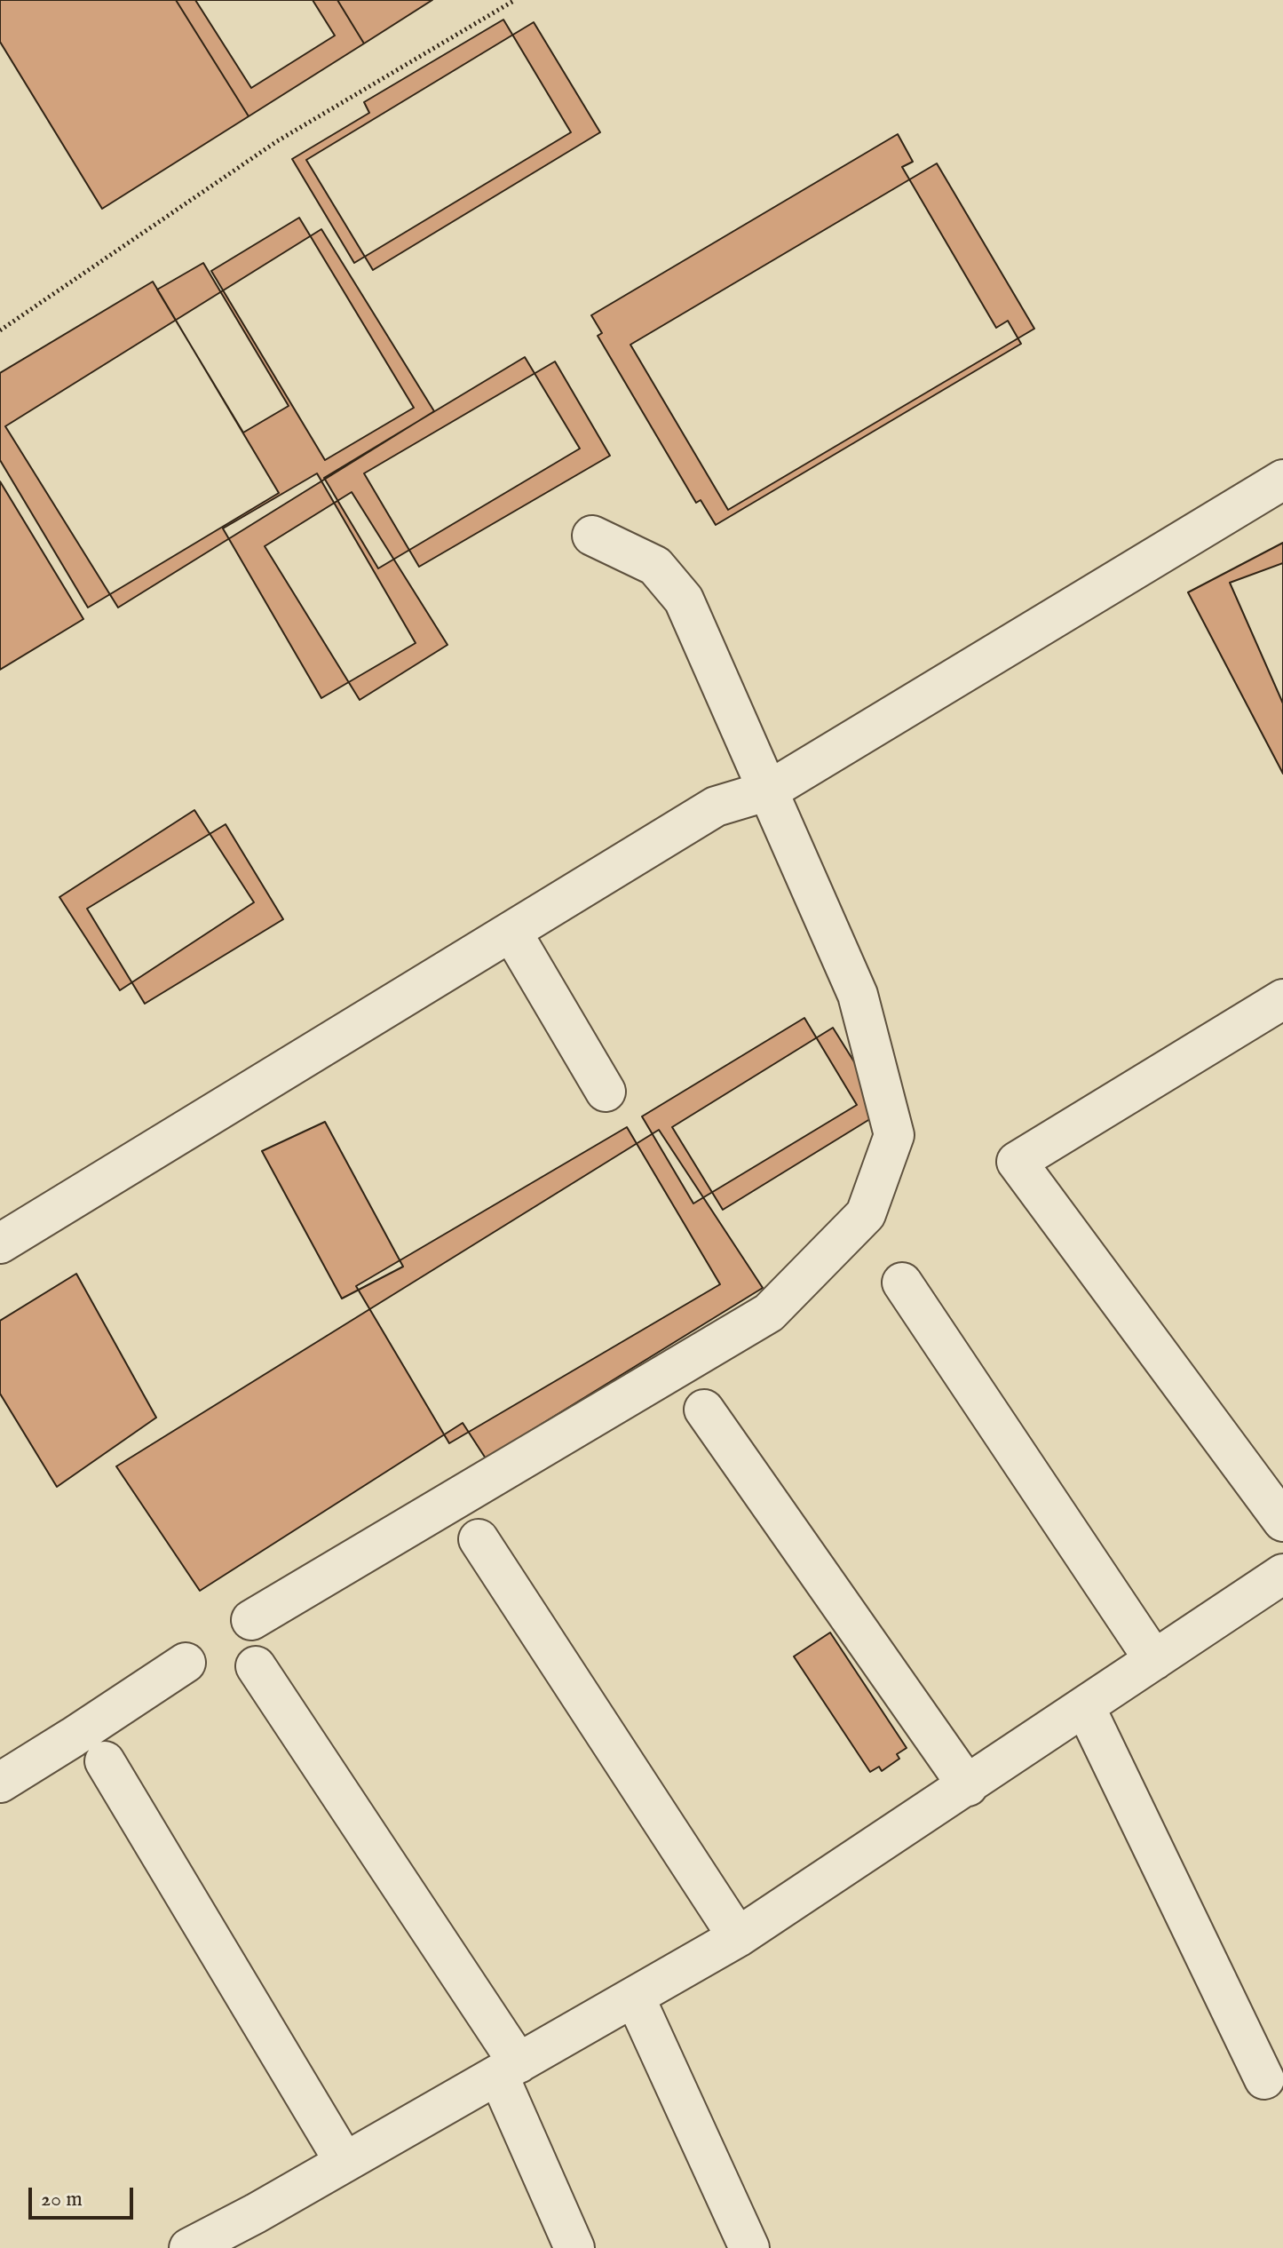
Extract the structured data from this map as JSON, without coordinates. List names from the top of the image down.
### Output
{
  "scale_bar": "20 m"
}
